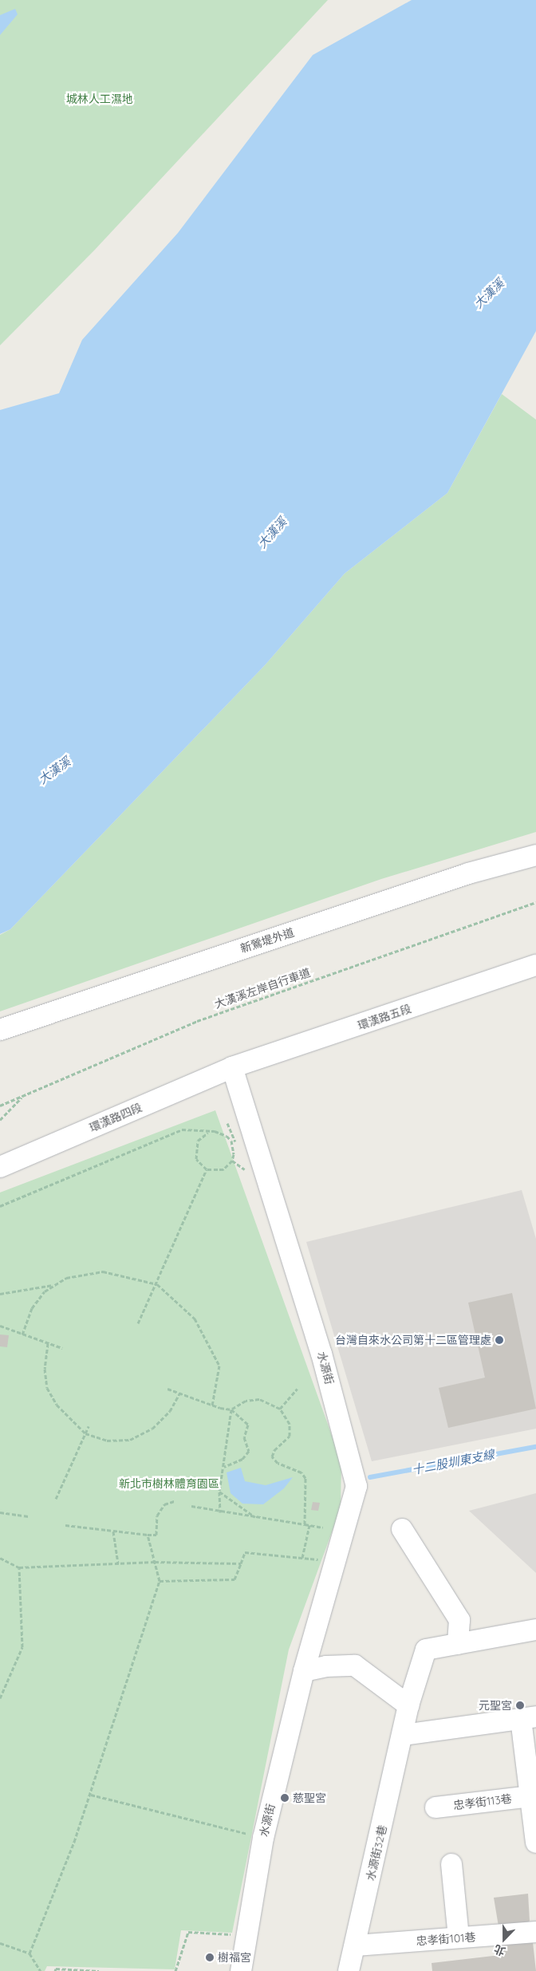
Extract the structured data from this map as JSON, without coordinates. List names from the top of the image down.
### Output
{
  "streets": {
    "street": [
      "新鶯堤外道",
      "環漢路五段",
      "環漢路四段",
      "水源街",
      "忠孝街113巷",
      "水源街32巷",
      "忠孝街101巷"
    ],
    "path": ["大漢溪左岸自行車道"]
  },
  "crossings": [
    ["環漢路五段", "環漢路四段"],
    ["環漢路五段", "水源街"],
    ["環漢路四段", "水源街"],
    ["水源街32巷", "忠孝街101巷"]
  ],
  "water": ["大漢溪", "十二股圳東支線"],
  "parks": ["城林人工濕地", "新北市樹林體育園區"],
  "places": [
    "台灣自來水公司第十二區管理處",
    "元聖宮",
    "慈聖宮",
    "樹福宮"
  ],
  "north": "bottom"
}
